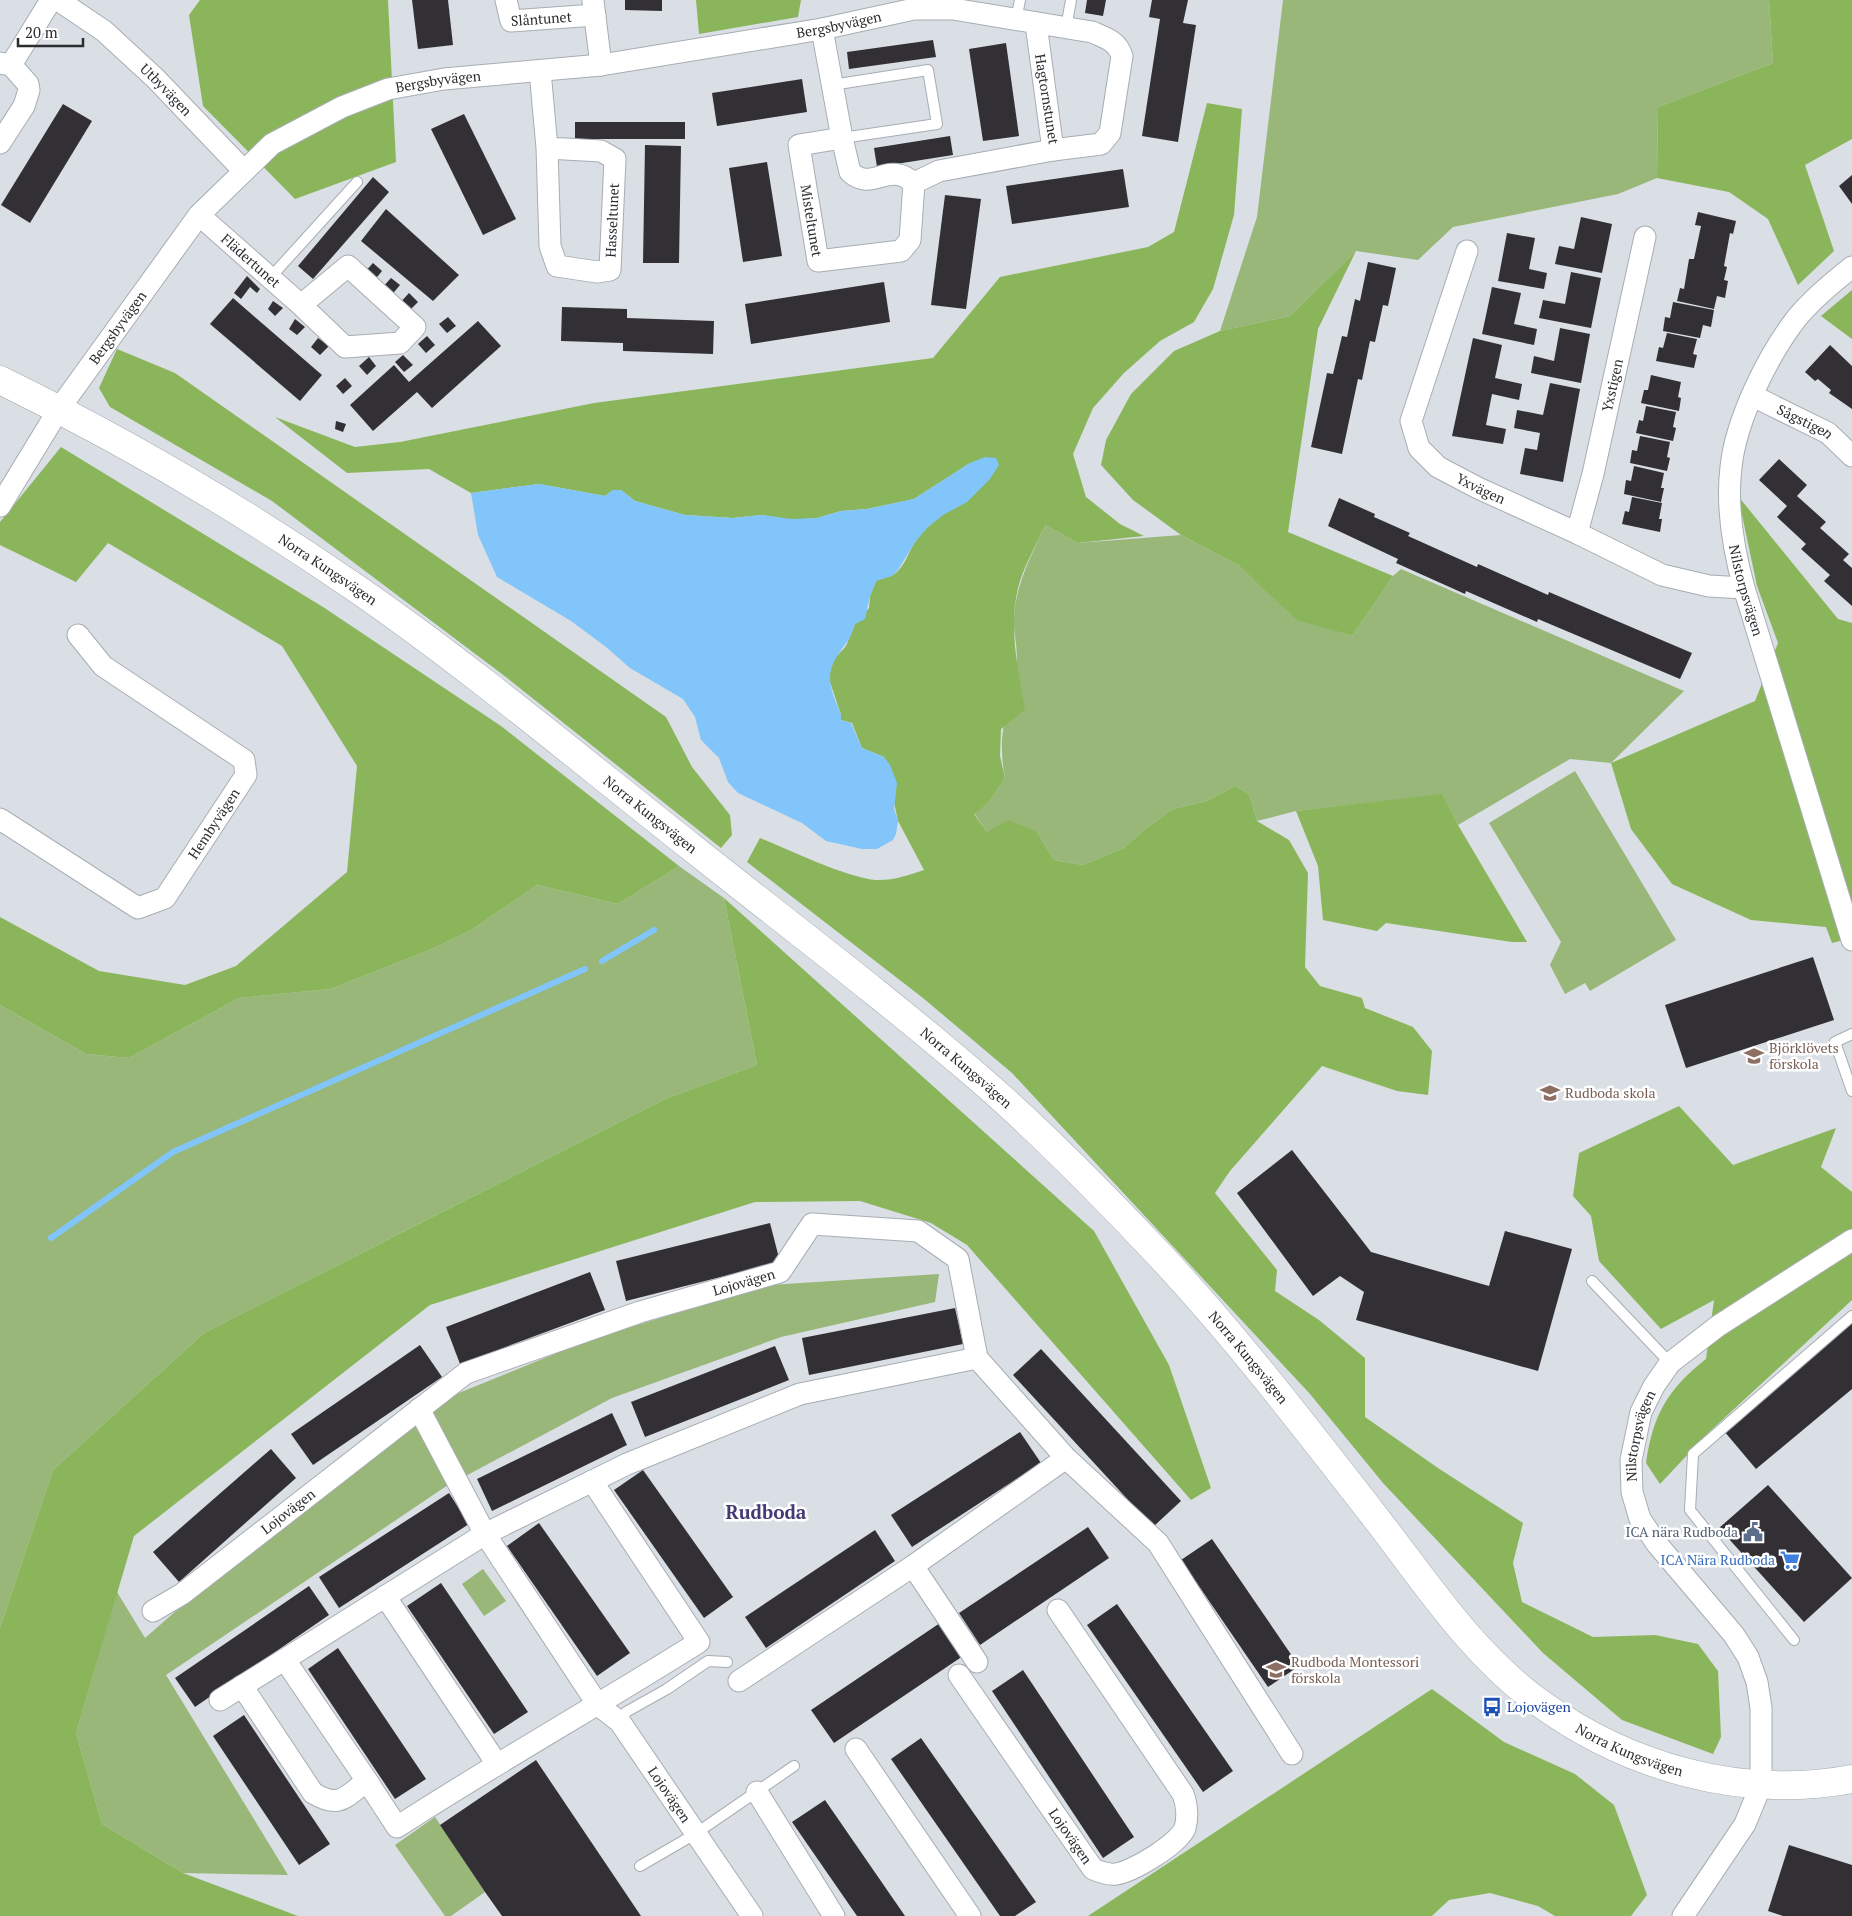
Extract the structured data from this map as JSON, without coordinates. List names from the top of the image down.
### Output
{
  "streets": {
    "main road": ["Norra Kungsvägen"],
    "street": [
      "Slåntunet",
      "Bergsbyvägen",
      "Utbyvägen",
      "Hagtornstunet",
      "Misteltunet",
      "Hasseltunet",
      "Flädertunet",
      "Yxstigen",
      "Sågstigen",
      "Yxvägen",
      "Nilstorpsvägen",
      "Hembyvägen",
      "Lojovägen"
    ]
  },
  "crossings": [
    ["Slåntunet", "Bergsbyvägen"],
    ["Bergsbyvägen", "Utbyvägen"],
    ["Bergsbyvägen", "Hagtornstunet"],
    ["Bergsbyvägen", "Hasseltunet"],
    ["Bergsbyvägen", "Flädertunet"],
    ["Bergsbyvägen", "Norra Kungsvägen"],
    ["Yxstigen", "Yxvägen"],
    ["Sågstigen", "Nilstorpsvägen"],
    ["Yxvägen", "Nilstorpsvägen"],
    ["Norra Kungsvägen", "Nilstorpsvägen"]
  ],
  "districts": ["Rudboda"],
  "places": {
    "school or university": ["Björklövets förskola", "Rudboda skola", "Rudboda Montessori förskola"],
    "public building": ["ICA nära Rudboda"],
    "supermarket": ["ICA Nära Rudboda"],
    "bus stop": ["Lojovägen"]
  },
  "scale_bar": "20 m"
}
